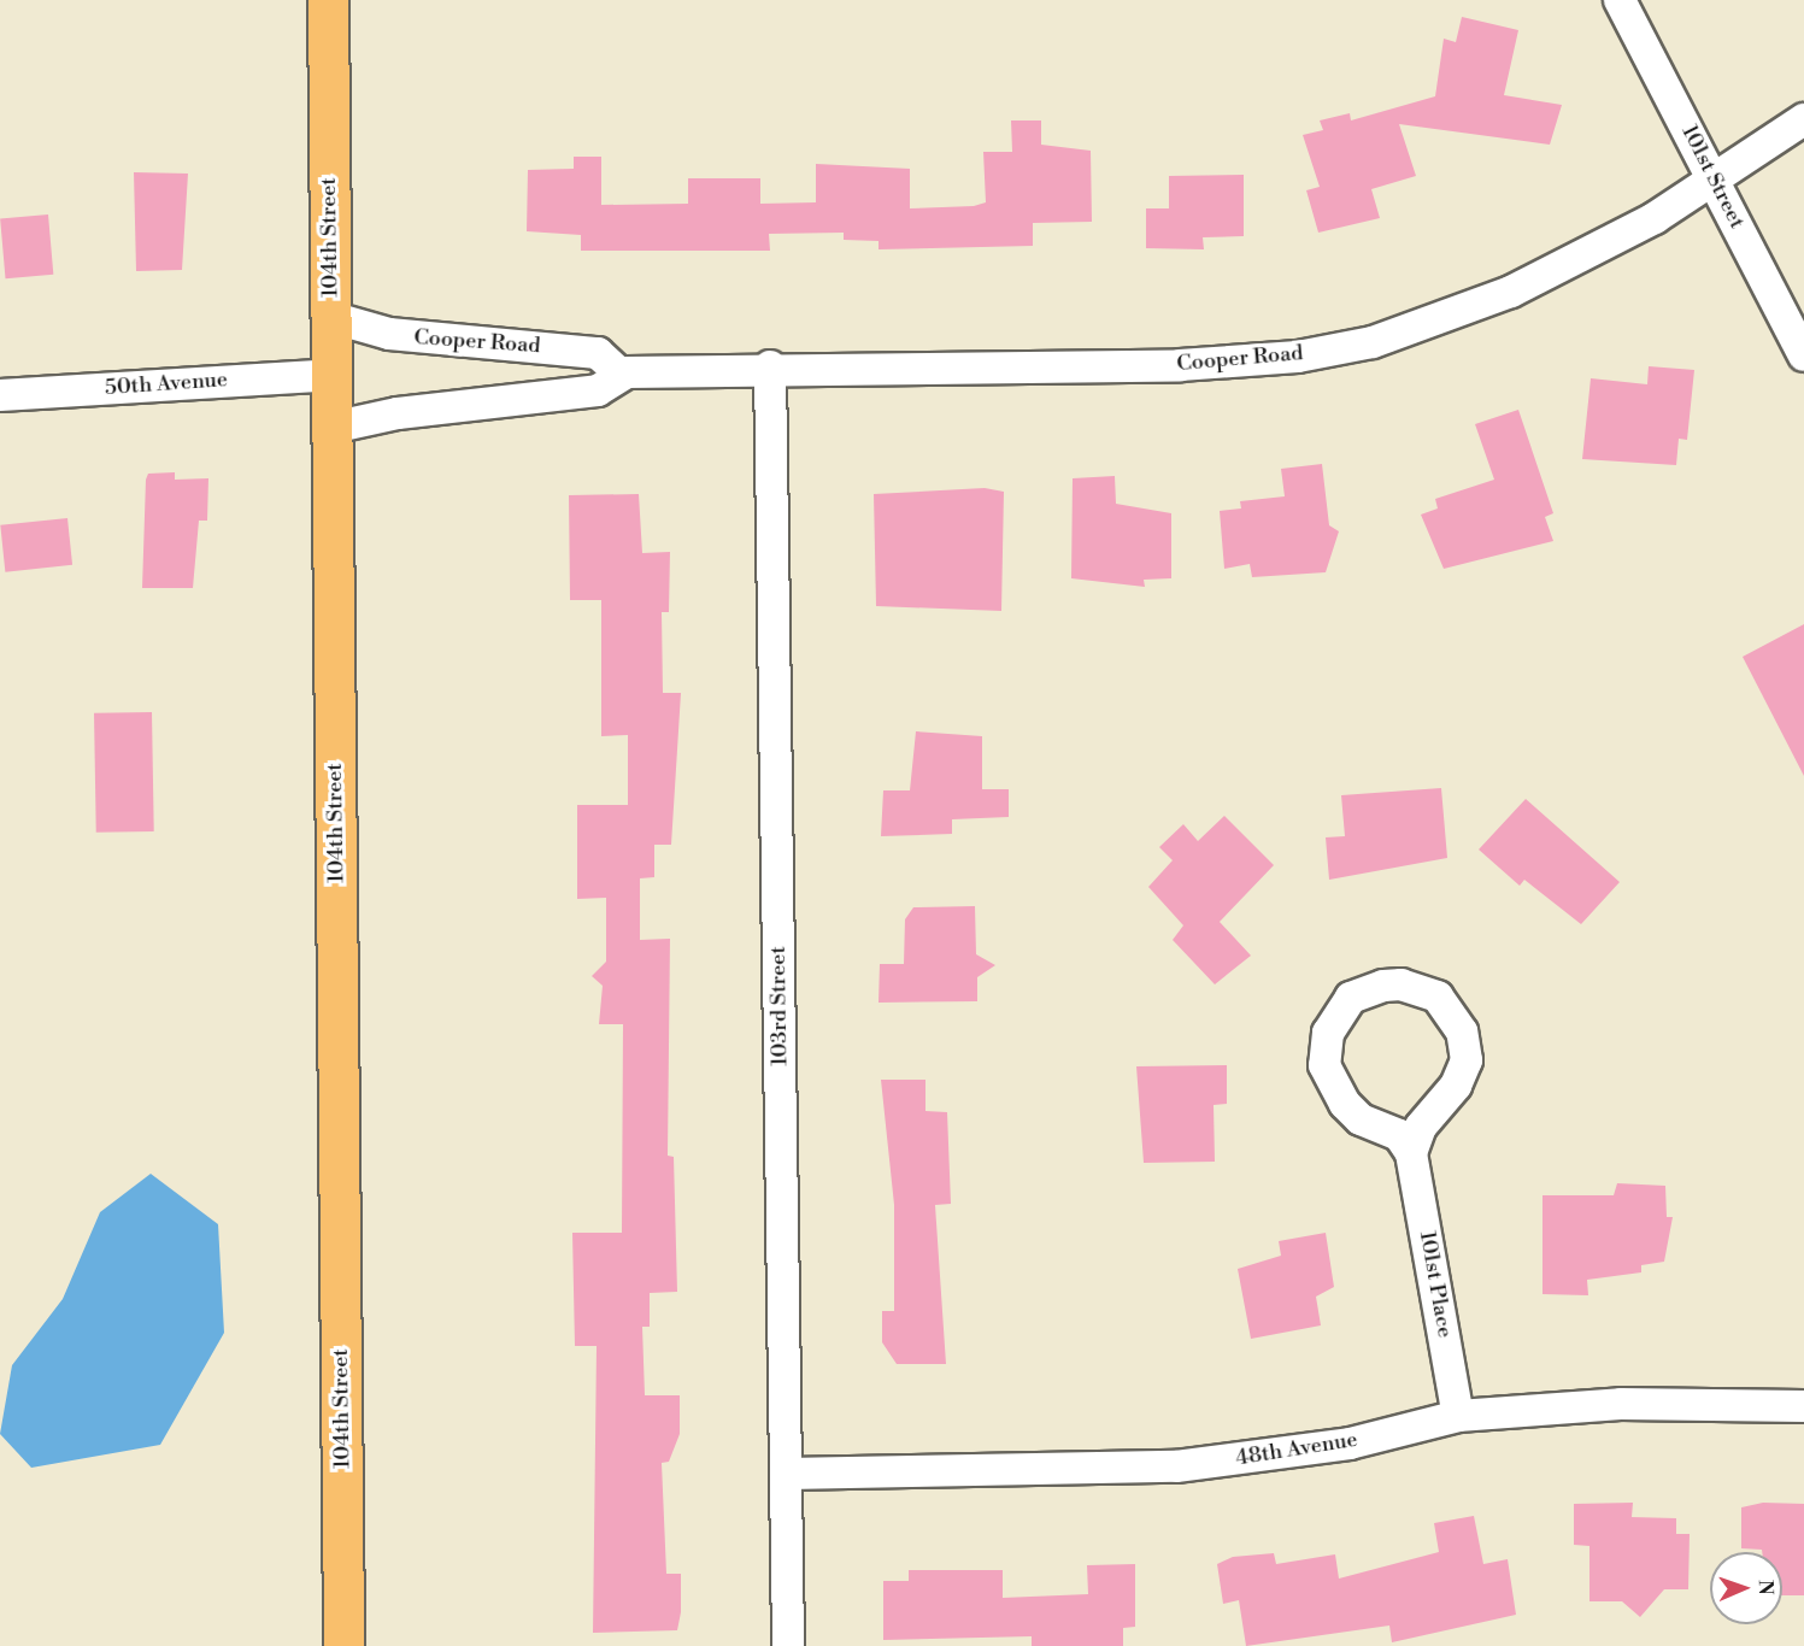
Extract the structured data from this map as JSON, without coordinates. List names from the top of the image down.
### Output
{
  "streets": {
    "main road": ["104th Street"],
    "street": [
      "101st Street",
      "Cooper Road",
      "50th Avenue",
      "103rd Street",
      "101st Place",
      "48th Avenue"
    ]
  },
  "crossings": [
    ["101st Street", "Cooper Road"],
    ["104th Street", "Cooper Road"],
    ["104th Street", "50th Avenue"],
    ["Cooper Road", "103rd Street"],
    ["103rd Street", "48th Avenue"],
    ["101st Place", "48th Avenue"]
  ],
  "north": "right"
}
